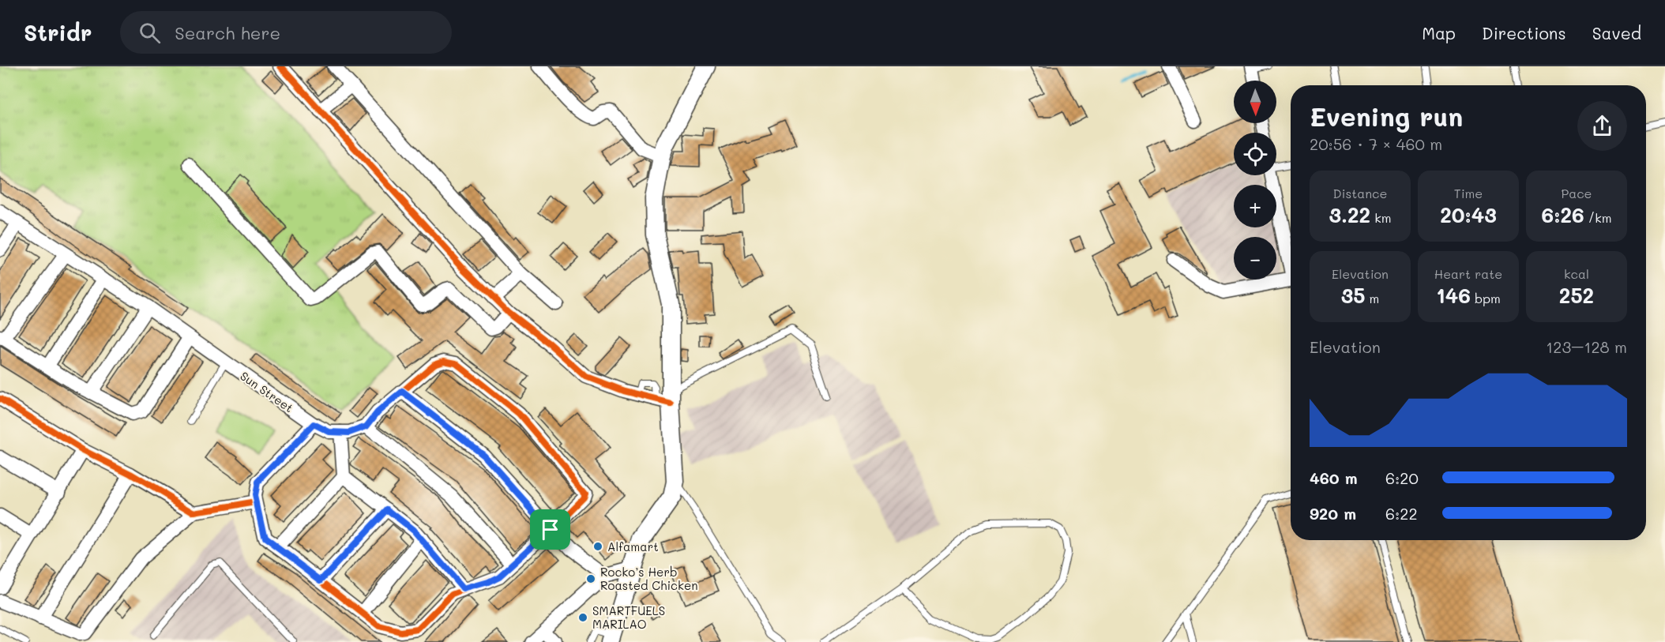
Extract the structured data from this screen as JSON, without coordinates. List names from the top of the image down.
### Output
{
  "streets": {
    "street": ["Sun Street"]
  },
  "places": ["Alfamart", "Rocko’s Herb Roasted Chicken", "SMARTFUELS MARILAO"],
  "north": "bottom",
  "page": {
    "header": "Stridr",
    "search": "Search here",
    "nav": ["Map", "Directions", "Saved"],
    "map_buttons": ["+", "−"],
    "heading": ["Evening run", "20:56 · 7 × 460 m"],
    "stats": [
      ["Distance", "3.22 km"],
      ["Time", "20:43"],
      ["Pace", "6:26 /km"],
      ["Elevation", "35 m"],
      ["Heart rate", "146 bpm"],
      ["kcal", "252"]
    ],
    "chart": ["Elevation", "123–128 m"],
    "list": [
      {
        "name": "460 m",
        "note": "6:20"
      },
      {
        "name": "920 m",
        "note": "6:22"
      }
    ]
  }
}
